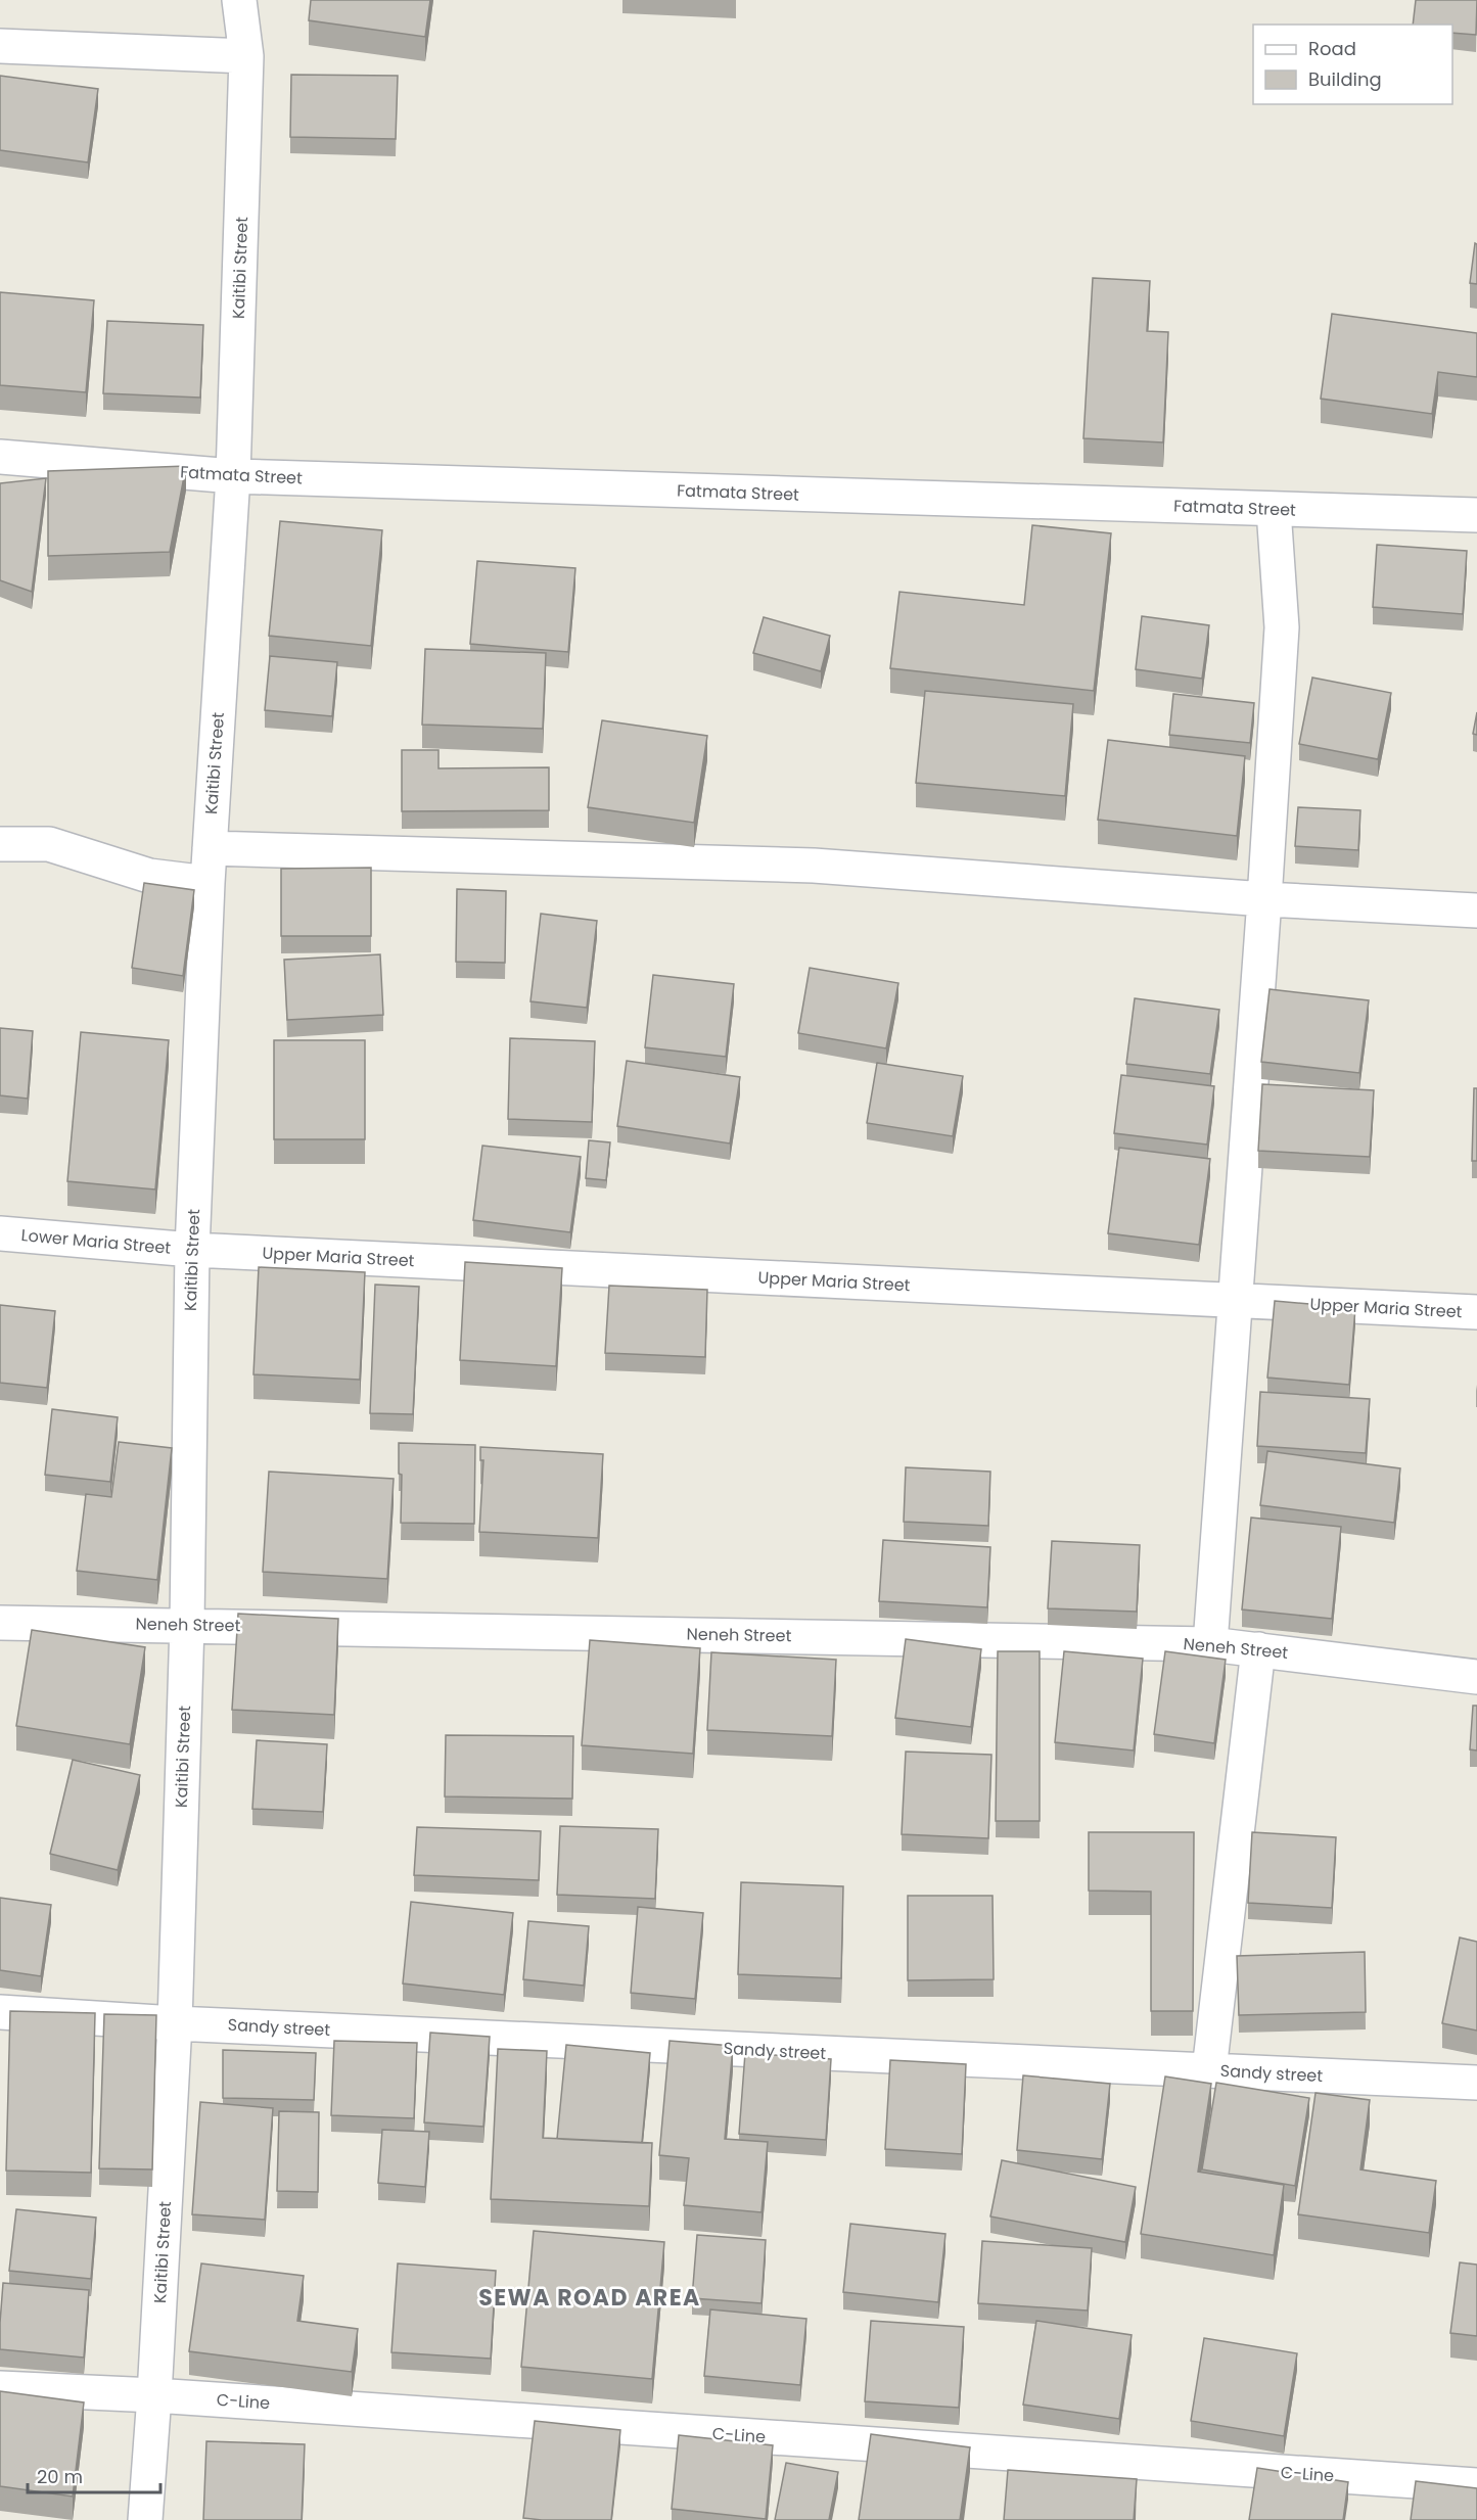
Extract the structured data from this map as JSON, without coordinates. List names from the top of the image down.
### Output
{
  "streets": {
    "street": [
      "Kaitibi Street",
      "Fatmata Street",
      "Lower Maria Street",
      "Upper Maria Street",
      "Neneh Street",
      "Sandy street",
      "C-Line"
    ]
  },
  "crossings": [
    ["Kaitibi Street", "Fatmata Street"],
    ["Kaitibi Street", "Lower Maria Street"],
    ["Kaitibi Street", "Upper Maria Street"],
    ["Kaitibi Street", "Neneh Street"],
    ["Kaitibi Street", "Sandy street"],
    ["Kaitibi Street", "C-Line"],
    ["Lower Maria Street", "Upper Maria Street"]
  ],
  "districts": ["SEWA ROAD AREA"],
  "legend": ["Road", "Building"],
  "scale_bar": "20 m"
}
